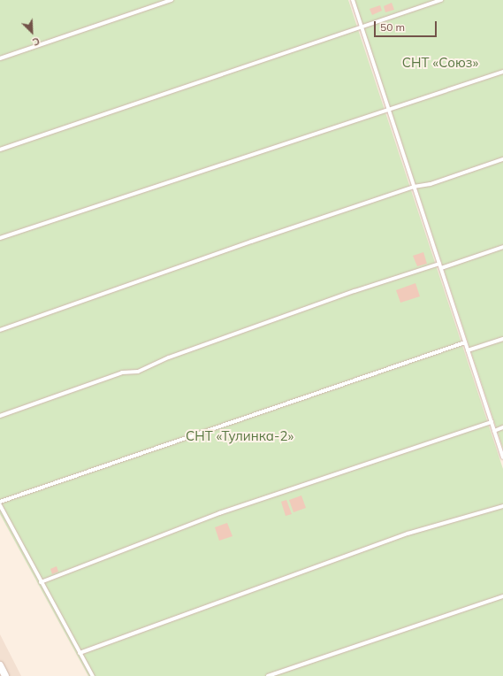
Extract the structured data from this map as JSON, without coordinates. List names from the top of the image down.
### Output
{
  "parks": ["СНТ «Союз»", "СНТ «Тулинка-2»"],
  "scale_bar": "50 m",
  "north": "bottom right"
}
